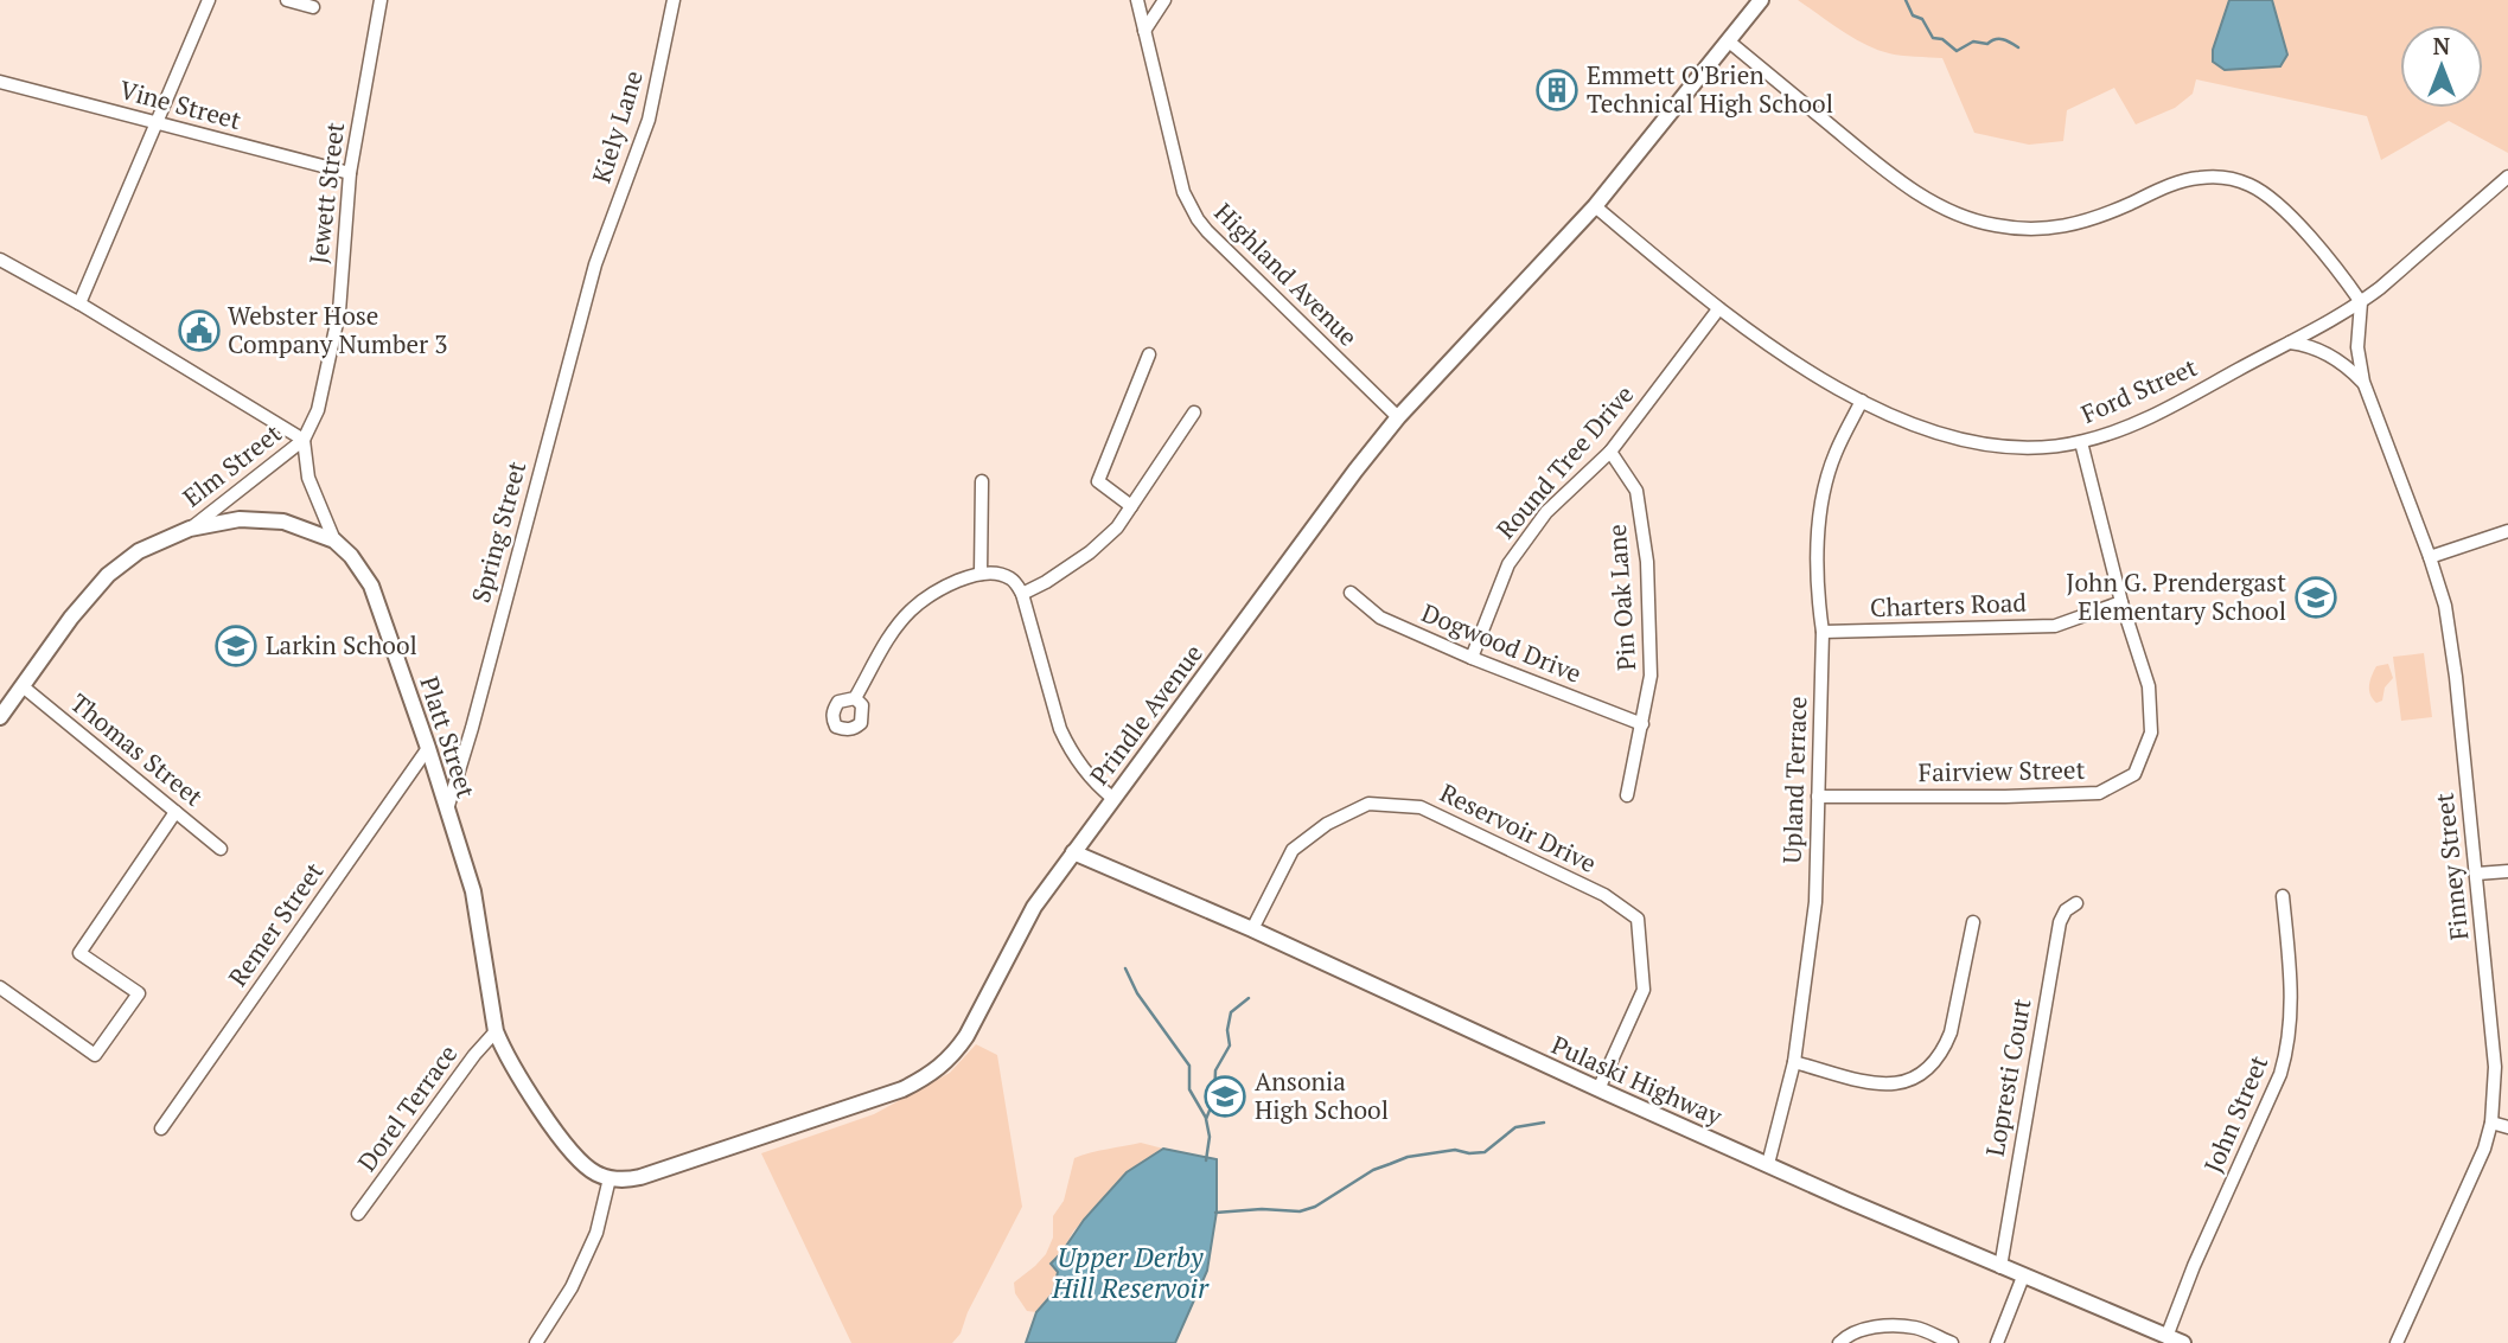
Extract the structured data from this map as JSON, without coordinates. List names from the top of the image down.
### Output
{
  "streets": {
    "main road": [
      "Elm Street",
      "Prindle Avenue",
      "Platt Street",
      "Pulaski Highway"
    ],
    "street": [
      "Vine Street",
      "Kiely Lane",
      "Jewett Street",
      "Highland Avenue",
      "Ford Street",
      "Round Tree Drive",
      "Spring Street",
      "Pin Oak Lane",
      "Charters Road",
      "Dogwood Drive",
      "Thomas Street",
      "Fairview Street",
      "Upland Terrace",
      "Reservoir Drive",
      "Finney Street",
      "Remer Street",
      "Lopresti Court",
      "Dorel Terrace",
      "John Street"
    ]
  },
  "crossings": [
    ["Vine Street", "Jewett Street"],
    ["Kiely Lane", "Spring Street"],
    ["Jewett Street", "Elm Street"],
    ["Jewett Street", "Platt Street"],
    ["Highland Avenue", "Prindle Avenue"],
    ["Ford Street", "Round Tree Drive"],
    ["Ford Street", "Prindle Avenue"],
    ["Ford Street", "Fairview Street"],
    ["Ford Street", "Upland Terrace"],
    ["Ford Street", "Finney Street"],
    ["Round Tree Drive", "Pin Oak Lane"],
    ["Round Tree Drive", "Dogwood Drive"],
    ["Elm Street", "Platt Street"],
    ["Elm Street", "Thomas Street"],
    ["Spring Street", "Platt Street"],
    ["Pin Oak Lane", "Dogwood Drive"],
    ["Charters Road", "Fairview Street"],
    ["Charters Road", "Upland Terrace"],
    ["Prindle Avenue", "Platt Street"],
    ["Prindle Avenue", "Pulaski Highway"],
    ["Platt Street", "Remer Street"],
    ["Platt Street", "Dorel Terrace"],
    ["Fairview Street", "Upland Terrace"],
    ["Upland Terrace", "Pulaski Highway"],
    ["Reservoir Drive", "Pulaski Highway"],
    ["Lopresti Court", "Pulaski Highway"],
    ["Pulaski Highway", "John Street"]
  ],
  "water": ["Upper Derby Hill Reservoir"],
  "places": {
    "building": ["Emmett O'Brien Technical High School"],
    "public building": ["Webster Hose Company Number 3"],
    "school or university": ["John G. Prendergast Elementary School", "Larkin School", "Ansonia High School"]
  },
  "north": "top"
}
